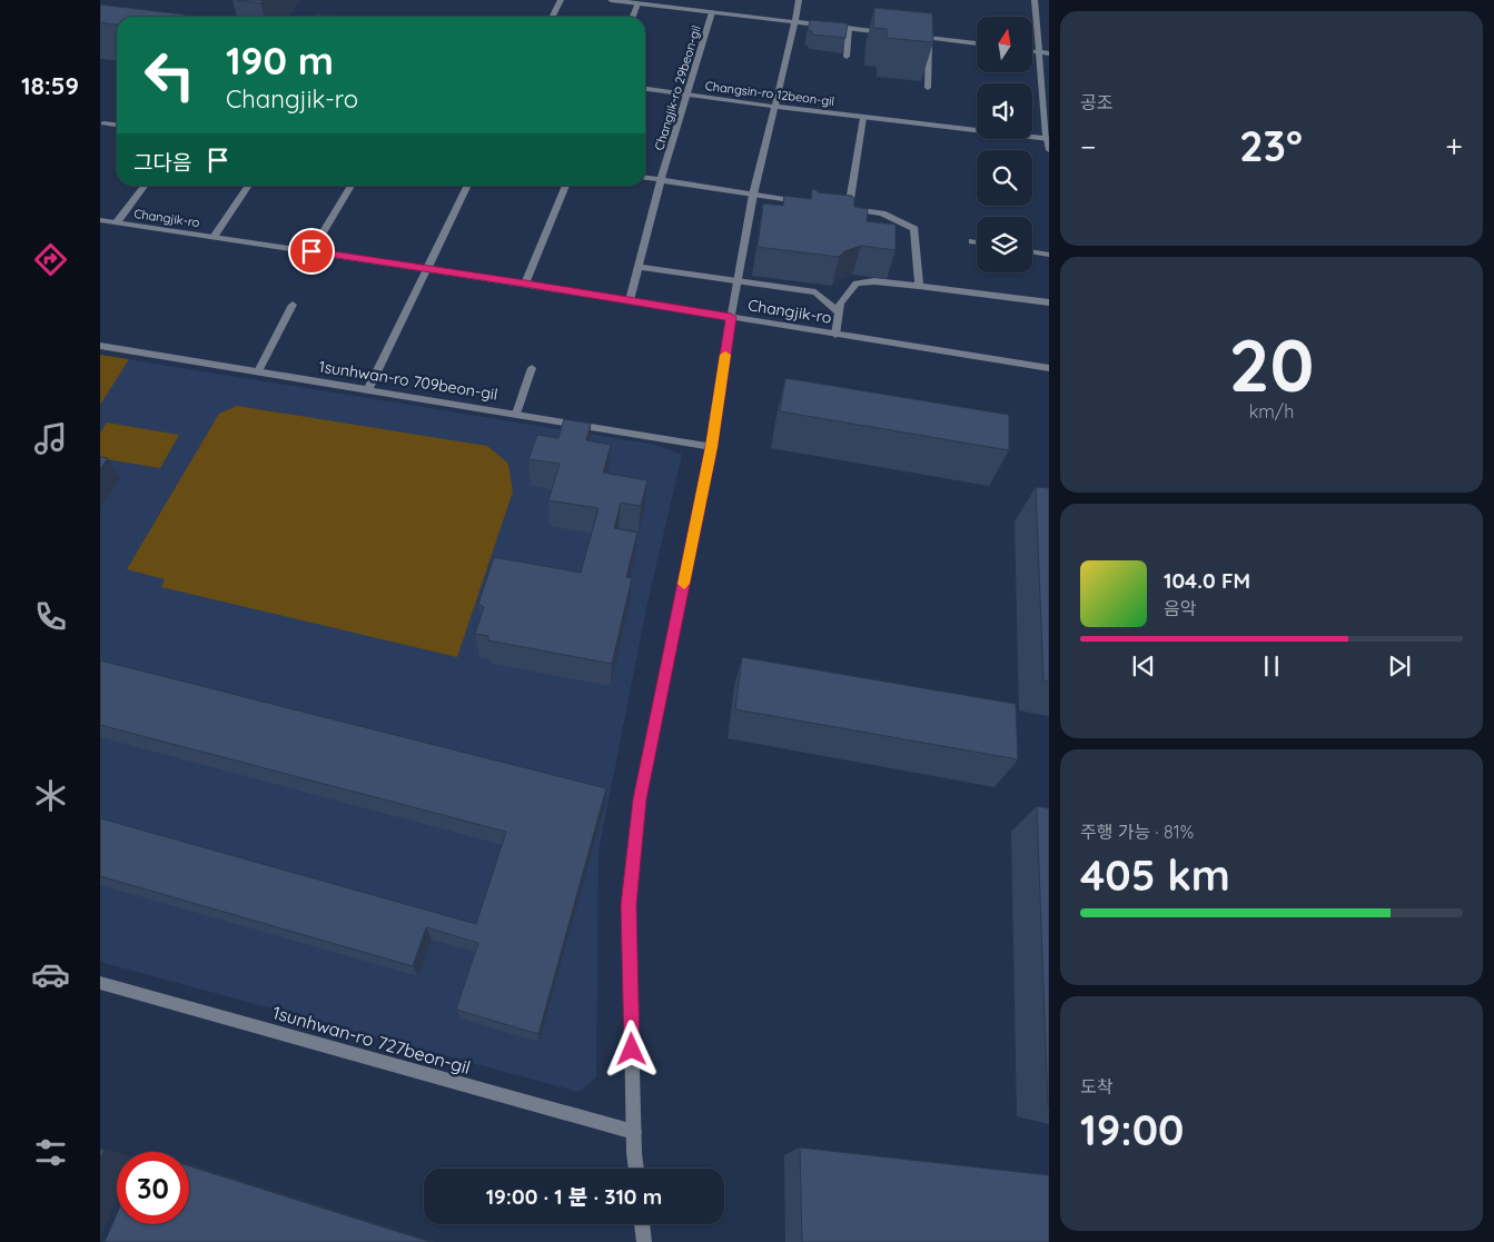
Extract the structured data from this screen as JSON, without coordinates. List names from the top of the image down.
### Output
{
  "streets": {
    "street": [
      "Changjik-ro 29beon-gil",
      "Changsin-ro 12beon-gil",
      "Changjik-ro",
      "1sunhwan-ro 709beon-gil",
      "1sunhwan-ro 727beon-gil"
    ]
  },
  "crossings": [
    ["Changjik-ro 29beon-gil", "Changsin-ro 12beon-gil"],
    ["Changjik-ro 29beon-gil", "Changjik-ro"]
  ],
  "north": "top",
  "page": {
    "tabs": "18:59",
    "tile": [
      "공조",
      ["20", "km/h"],
      ["주행 가능 · 81%", "405 km"],
      ["도착", "19:00"]
    ],
    "turn": ["190 m", "Changjik-ro"],
    "heat": ["−", "23°", "+"],
    "then": "그다음",
    "song": ["104.0 FM", "음악"],
    "limit": "30",
    "trip": "19:00 · 1 분 · 310 m"
  }
}
